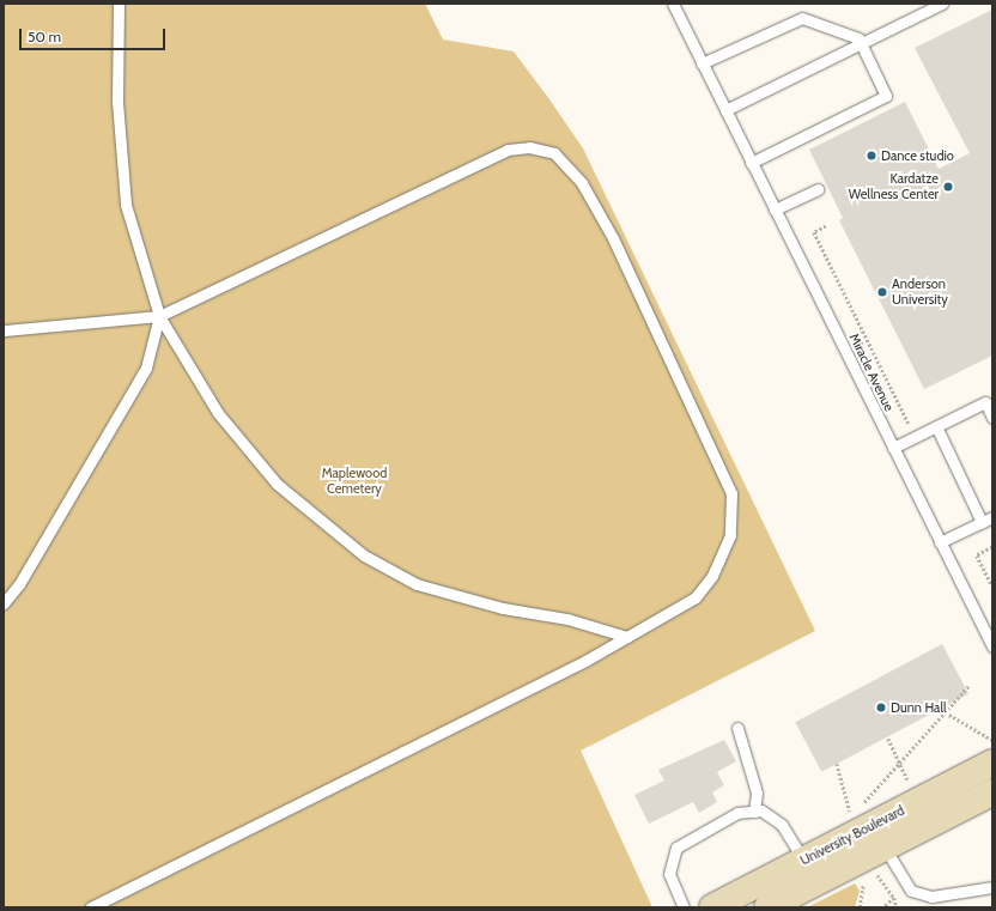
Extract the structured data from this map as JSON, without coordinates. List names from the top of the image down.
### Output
{
  "streets": {
    "main road": ["University Boulevard"],
    "lane": ["Miracle Avenue"]
  },
  "parks": ["Maplewood Cemetery"],
  "places": [
    "Dance studio",
    "Kardatze Wellness Center",
    "Anderson University",
    "Dunn Hall"
  ],
  "scale_bar": "50 m"
}
